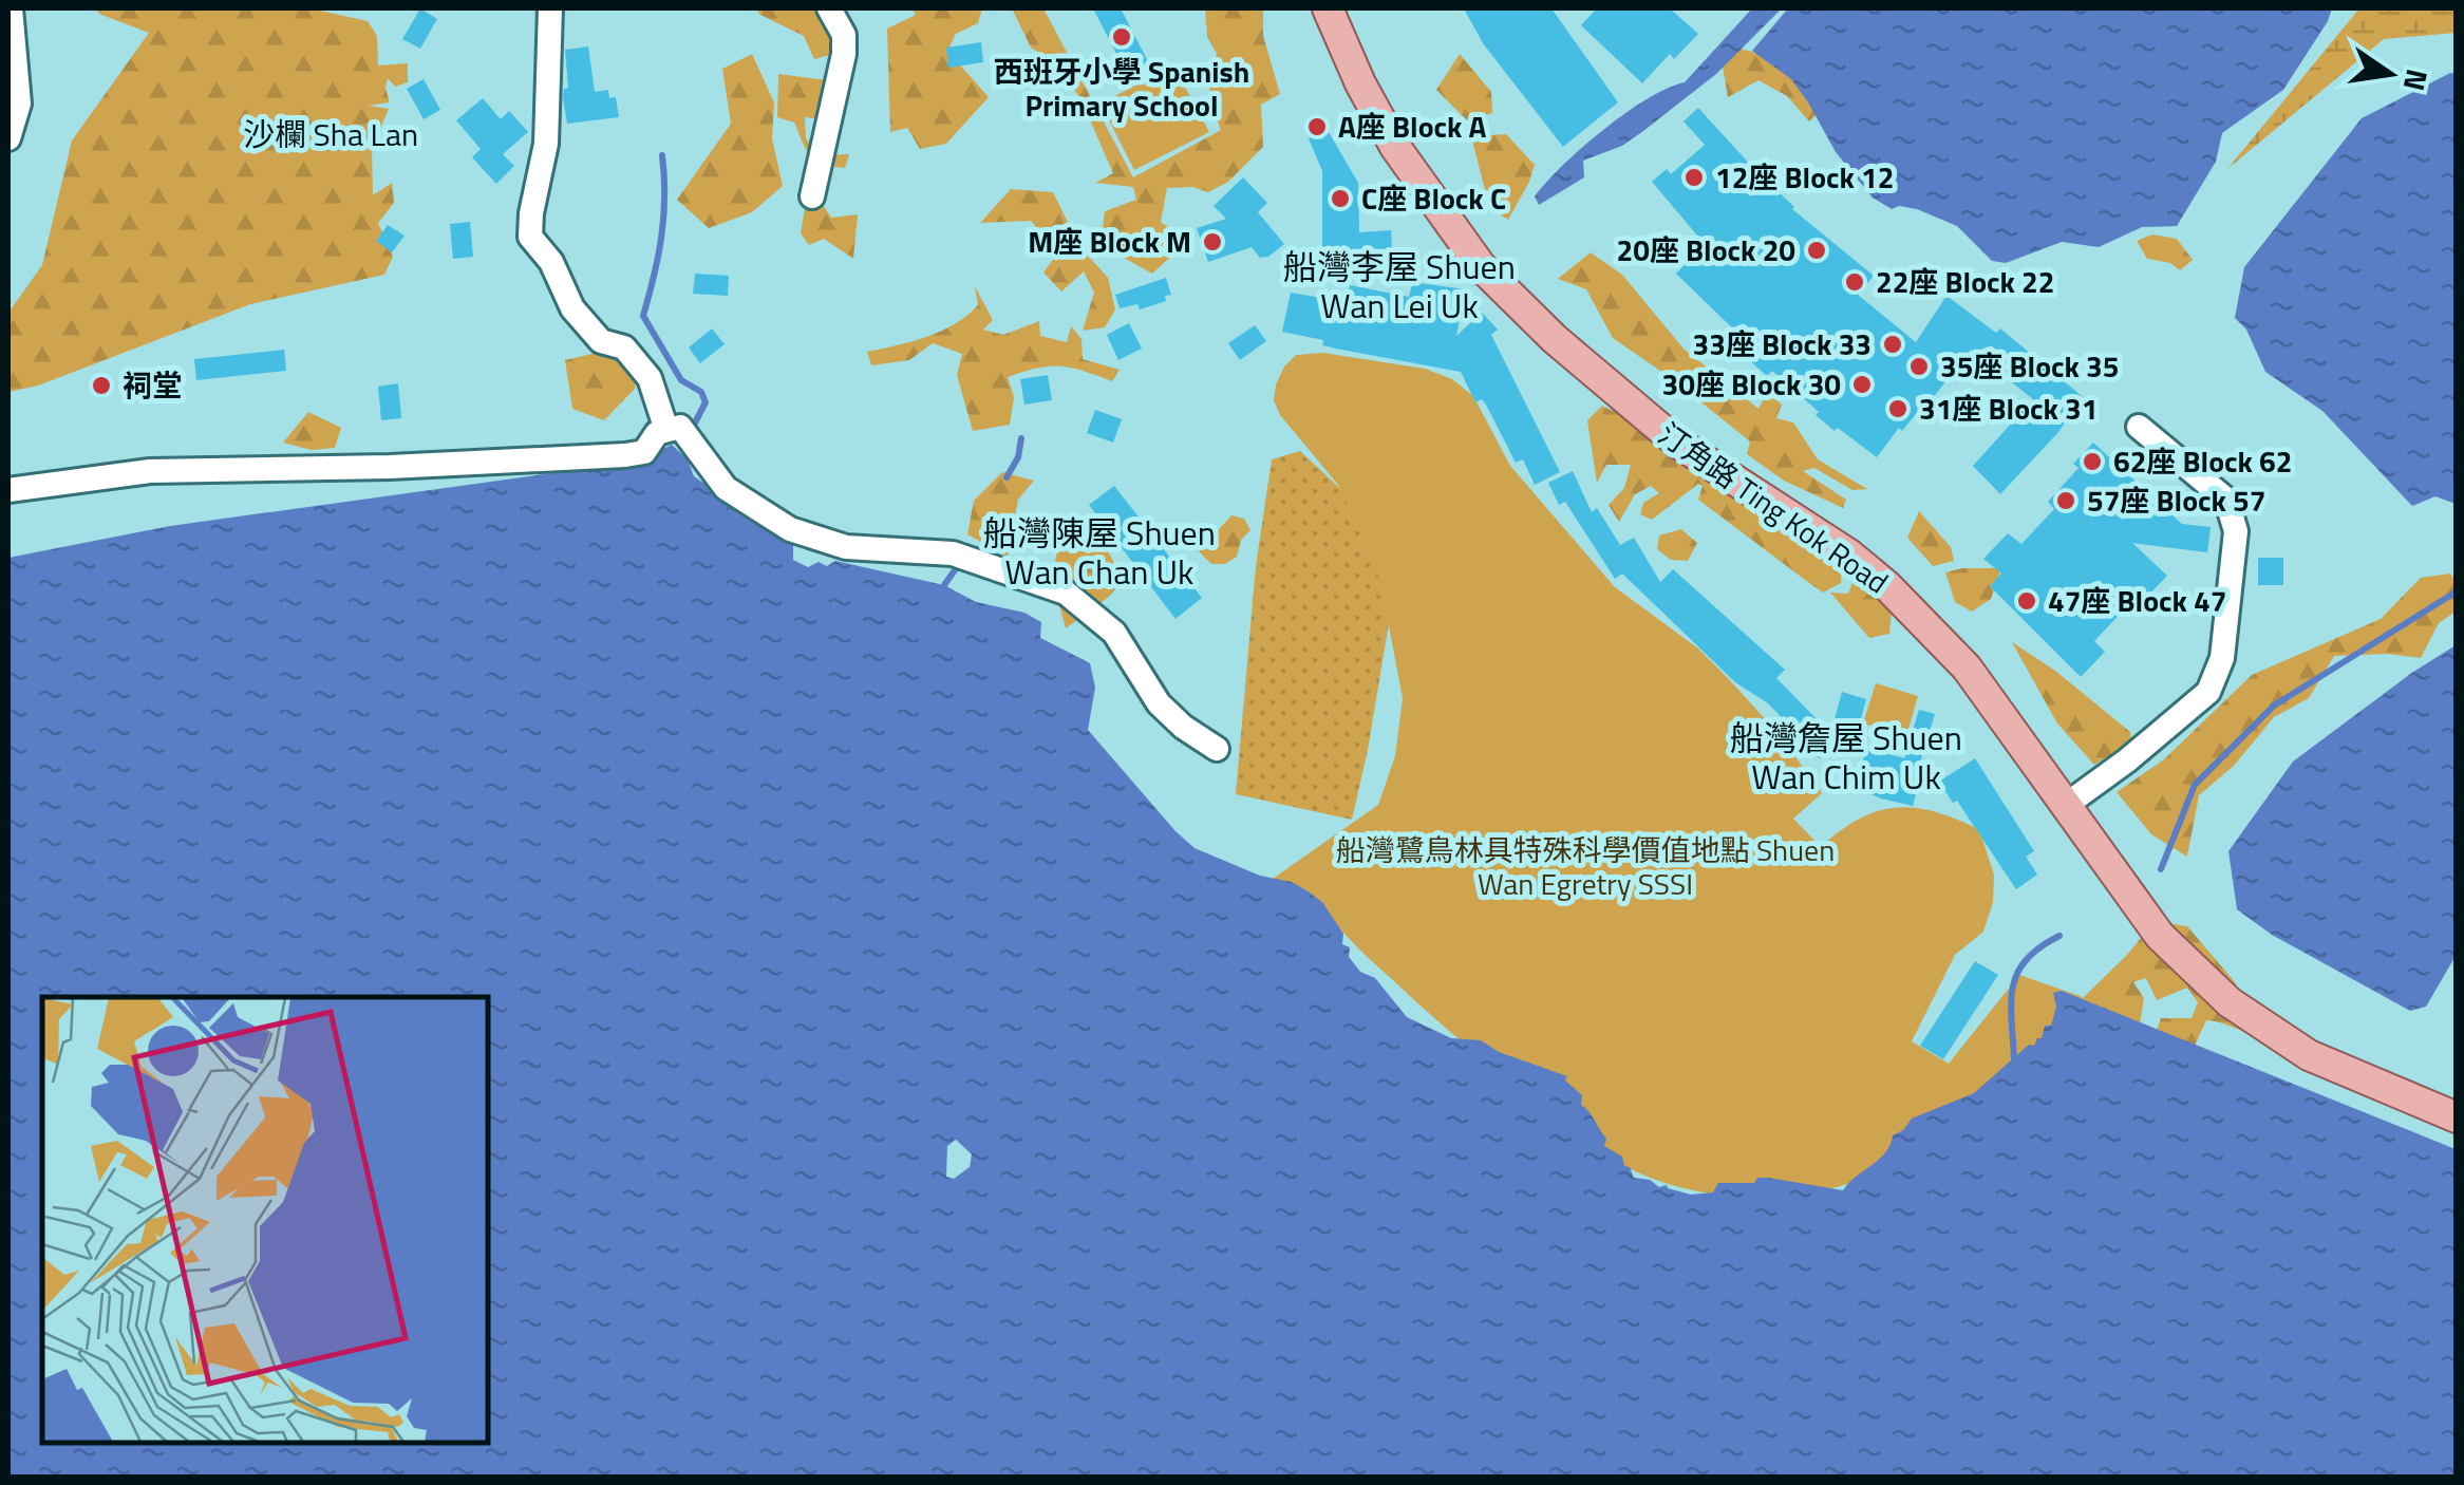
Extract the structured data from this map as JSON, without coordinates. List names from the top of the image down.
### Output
{
  "streets": {
    "main road": ["汀角路 Ting Kok Road"]
  },
  "districts": [
    "沙欄 Sha Lan",
    "船灣李屋 Shuen Wan Lei Uk",
    "船灣陳屋 Shuen Wan Chan Uk",
    "船灣詹屋 Shuen Wan Chim Uk"
  ],
  "parks": ["船灣鷺鳥林具特殊科學價值地點 Shuen Wan Egretry SSSI"],
  "places": [
    "西班牙小學 Spanish Primary School",
    "A座 Block A",
    "12座 Block 12",
    "C座 Block C",
    "M座 Block M",
    "20座 Block 20",
    "22座 Block 22",
    "33座 Block 33",
    "35座 Block 35",
    "30座 Block 30",
    "祠堂",
    "31座 Block 31",
    "62座 Block 62",
    "57座 Block 57",
    "47座 Block 47"
  ],
  "north": "right"
}
